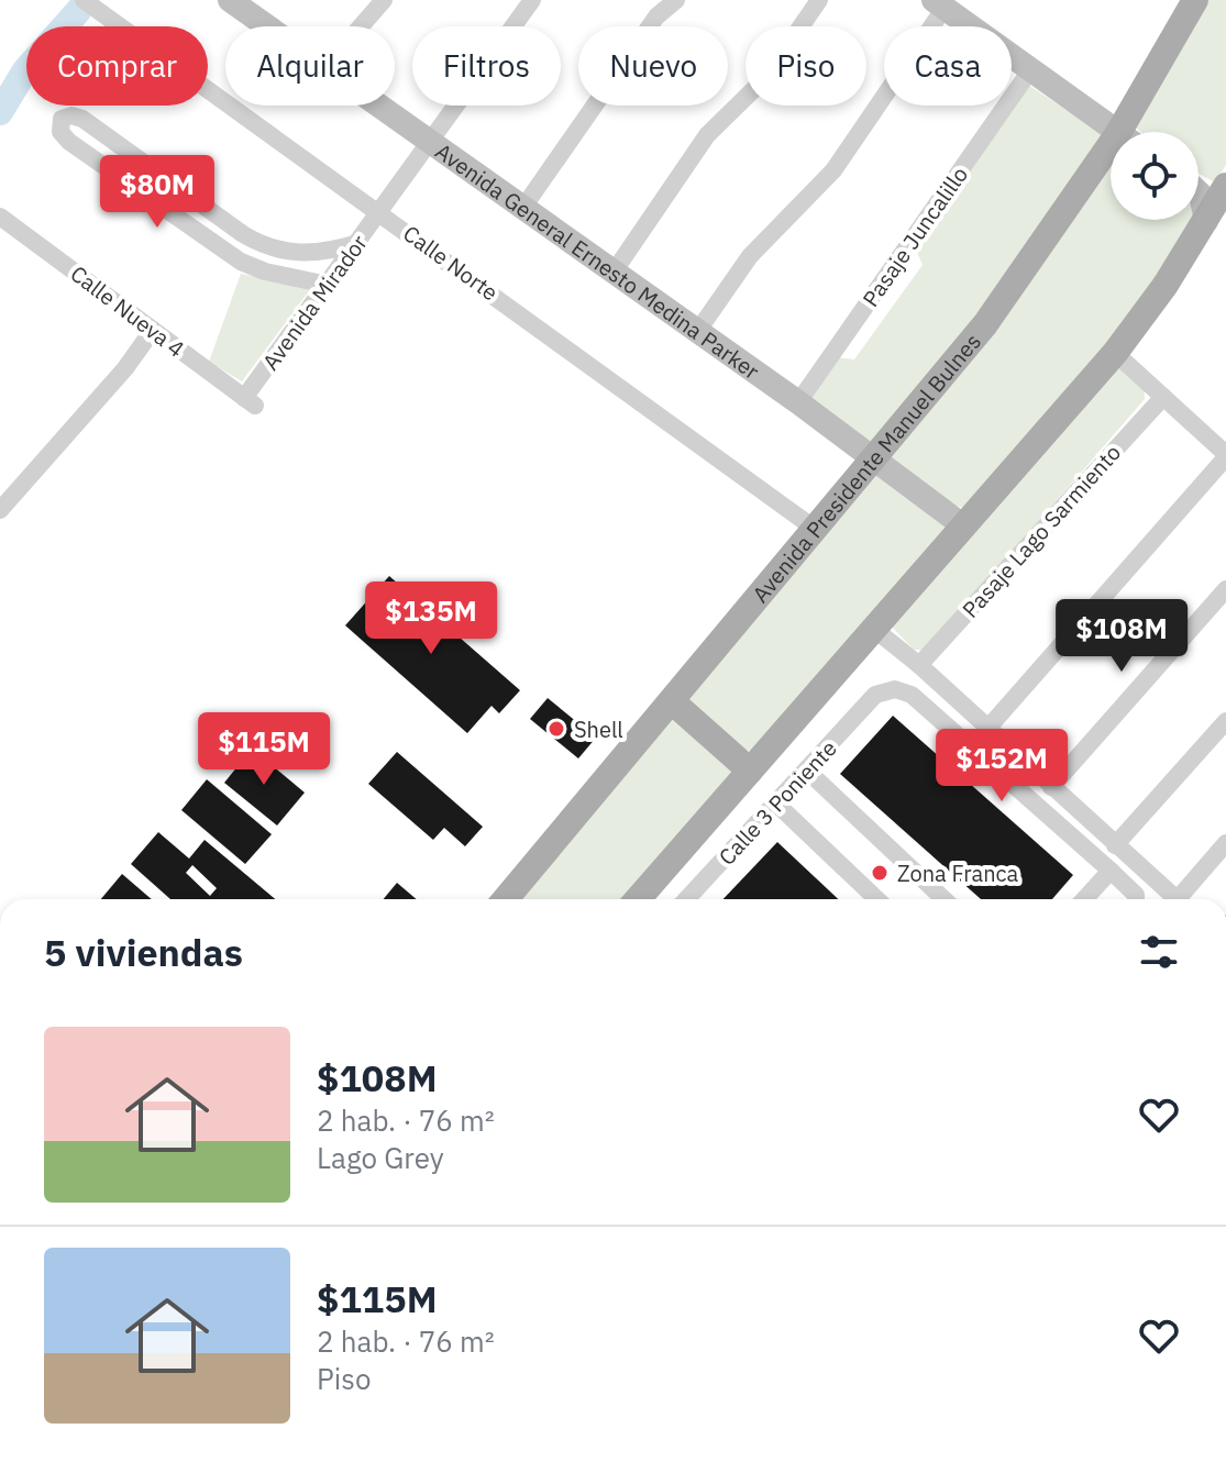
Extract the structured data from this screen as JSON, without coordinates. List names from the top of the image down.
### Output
{
  "streets": {
    "main road": ["Avenida Presidente Manuel Bulnes"],
    "street": [
      "Pasaje Juncalillo",
      "Avenida General Ernesto Medina Parker",
      "Calle Norte",
      "Avenida Mirador",
      "Calle Nueva 4",
      "Pasaje Lago Sarmiento",
      "Calle 3 Poniente"
    ]
  },
  "crossings": [
    ["Pasaje Juncalillo", "Avenida General Ernesto Medina Parker"],
    ["Avenida General Ernesto Medina Parker", "Avenida Mirador"],
    ["Avenida General Ernesto Medina Parker", "Avenida Presidente Manuel Bulnes"],
    ["Calle Norte", "Avenida Mirador"],
    ["Calle Norte", "Avenida Presidente Manuel Bulnes"],
    ["Avenida Mirador", "Calle Nueva 4"]
  ],
  "places": ["Shell", "Zona Franca"],
  "page": {
    "chip": [
      "Comprar",
      "Alquilar",
      "Filtros",
      "Nuevo",
      "Piso",
      "Casa"
    ],
    "price": [
      "$80M",
      "$135M",
      "$108M",
      "$115M",
      "$152M"
    ],
    "heading": "5 viviendas",
    "list": [
      {
        "name": "$108M",
        "note": "2 hab. · 76 m² · Lago Grey"
      },
      {
        "name": "$115M",
        "note": "2 hab. · 76 m² · Piso"
      }
    ]
  }
}
